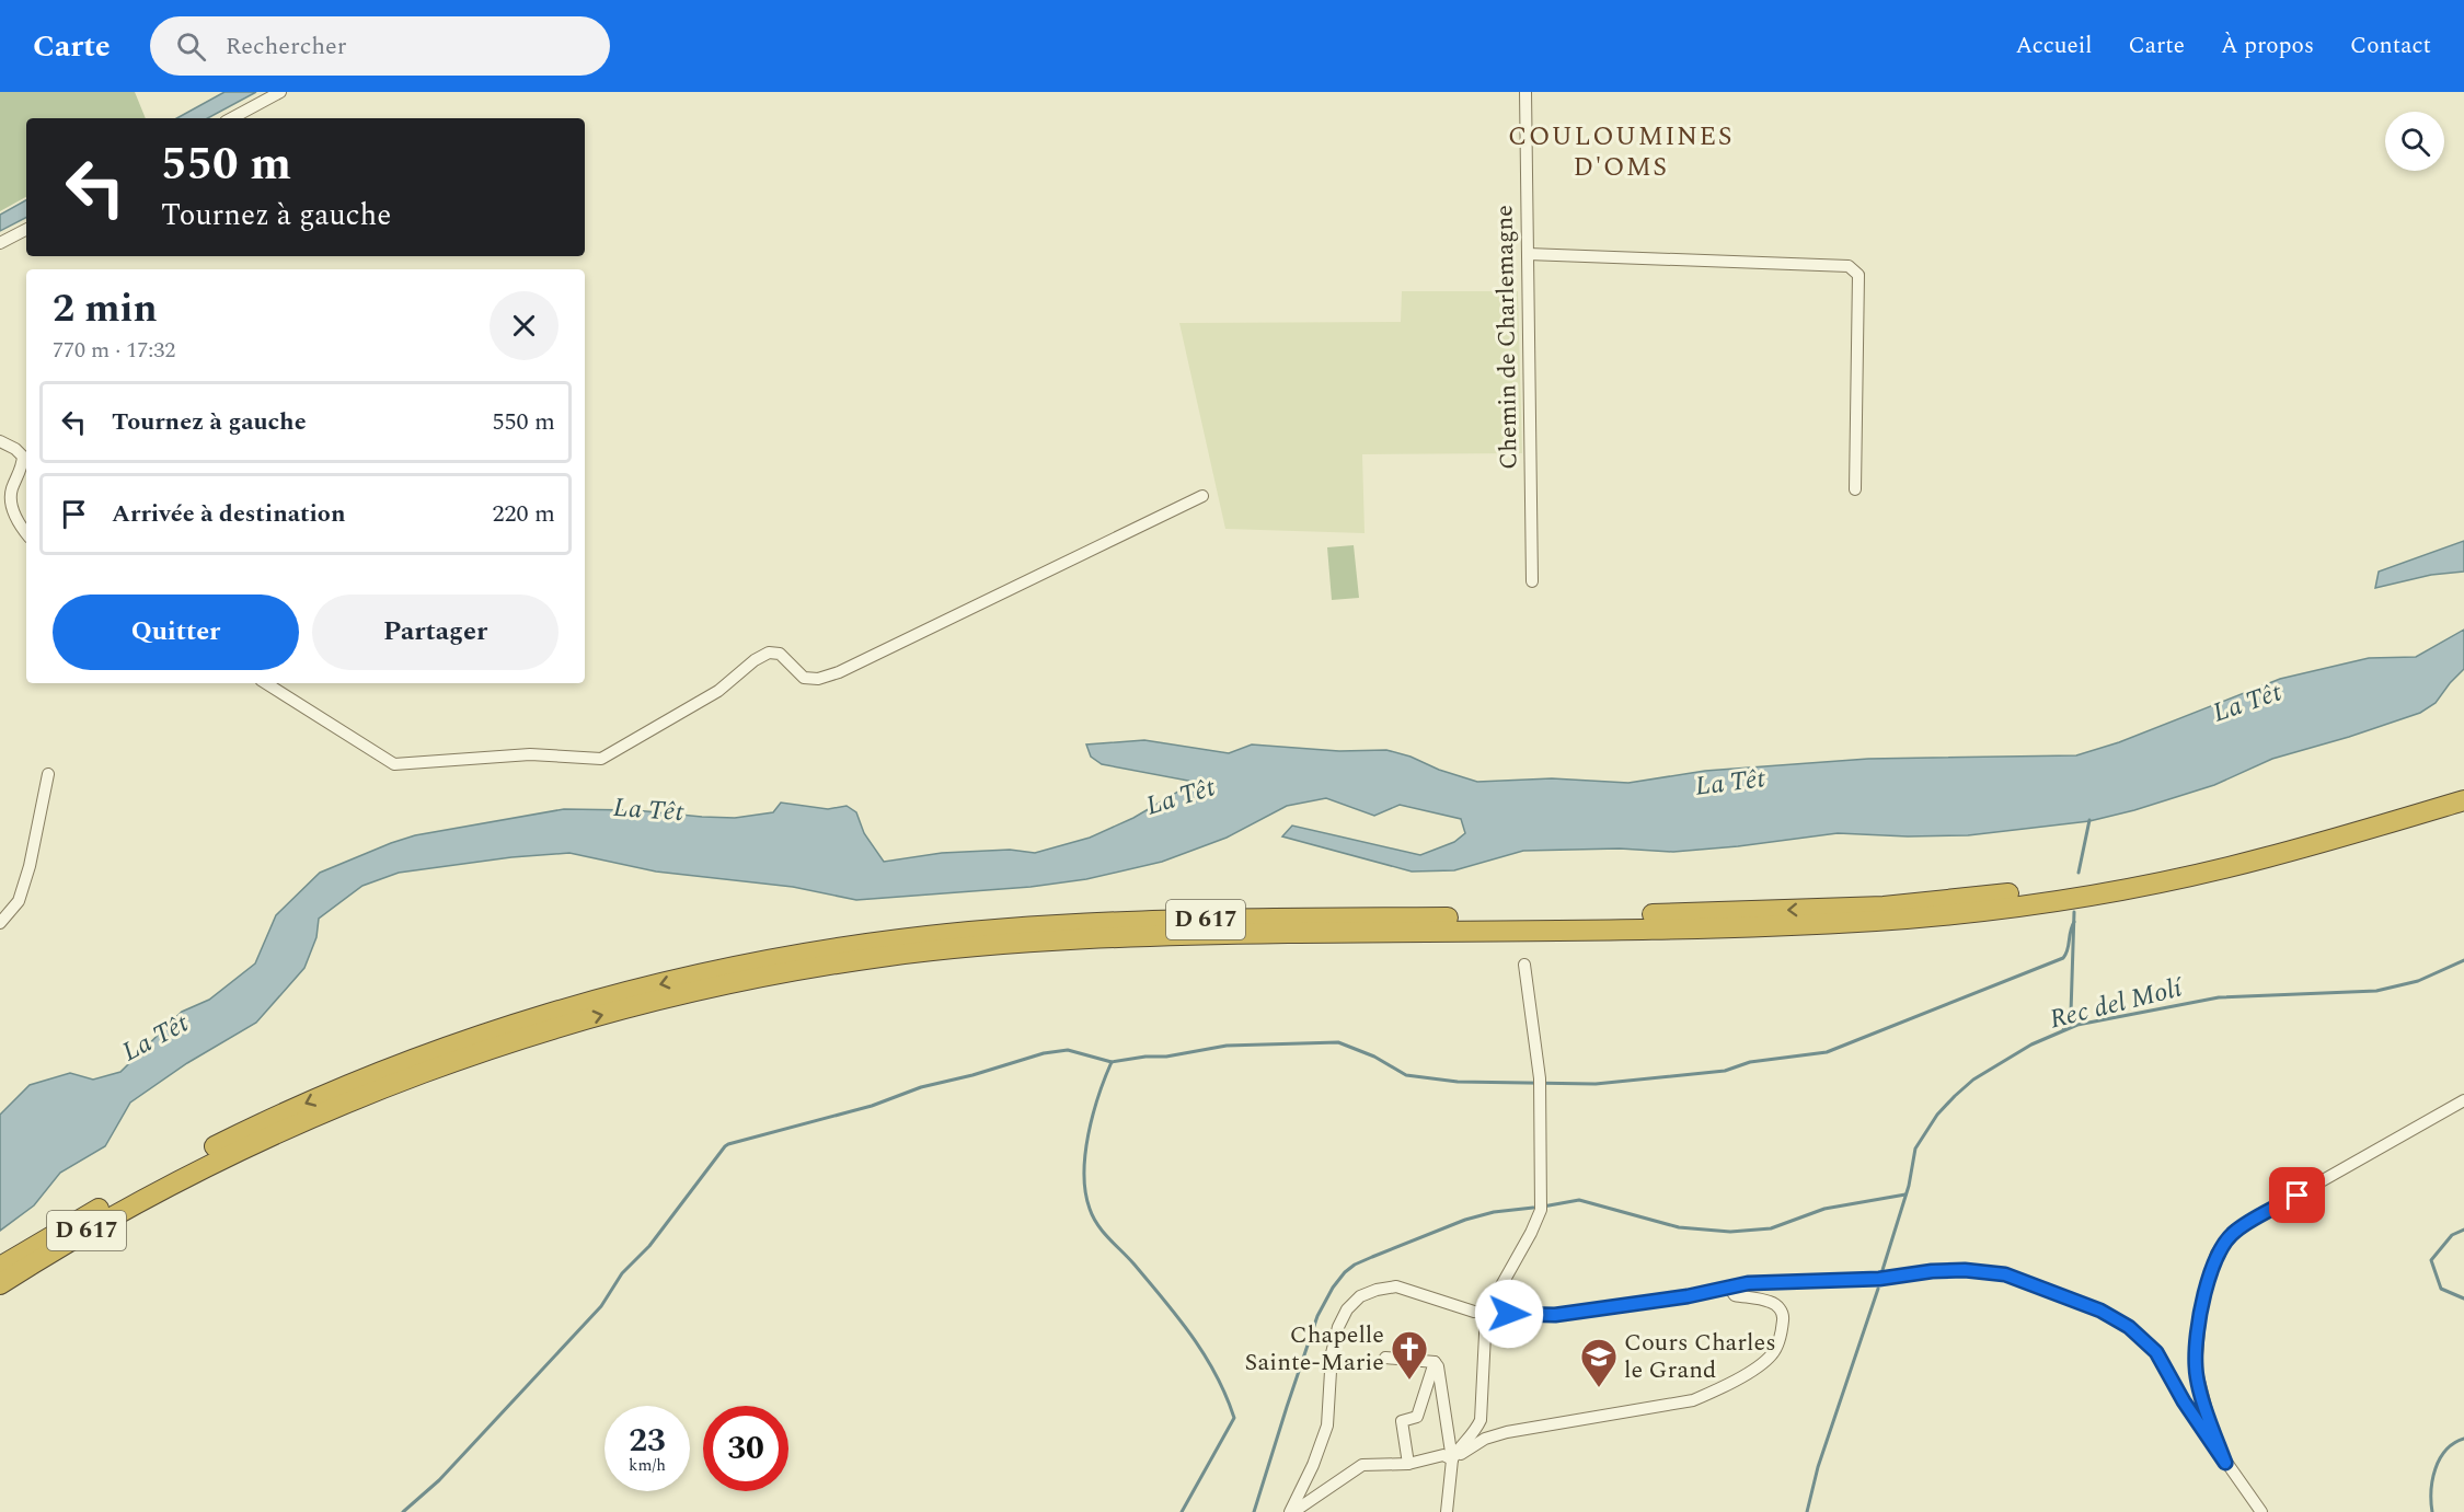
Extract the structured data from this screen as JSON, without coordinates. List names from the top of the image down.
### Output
{
  "streets": {
    "highway": ["D 617"],
    "street": ["Chemin de Charlemagne"]
  },
  "districts": ["COULOUMINES D'OMS"],
  "water": ["La Têt", "Rec del Molí"],
  "places": {
    "church": ["Chapelle Sainte-Marie"],
    "school or university": ["Cours Charles le Grand"]
  },
  "page": {
    "header": "Carte",
    "search": "Rechercher",
    "nav": [
      "Accueil",
      "Carte",
      "À propos",
      "Contact"
    ],
    "turn": ["550 m", "Tournez à gauche"],
    "heading": ["2 min", "770 m · 17:32"],
    "list": [
      {
        "name": "Tournez à gauche",
        "value": "550 m"
      },
      {
        "name": "Arrivée à destination",
        "value": "220 m"
      }
    ],
    "buttons": ["Quitter", "Partager"],
    "speed": "23 km/h",
    "limit": "30"
  }
}
